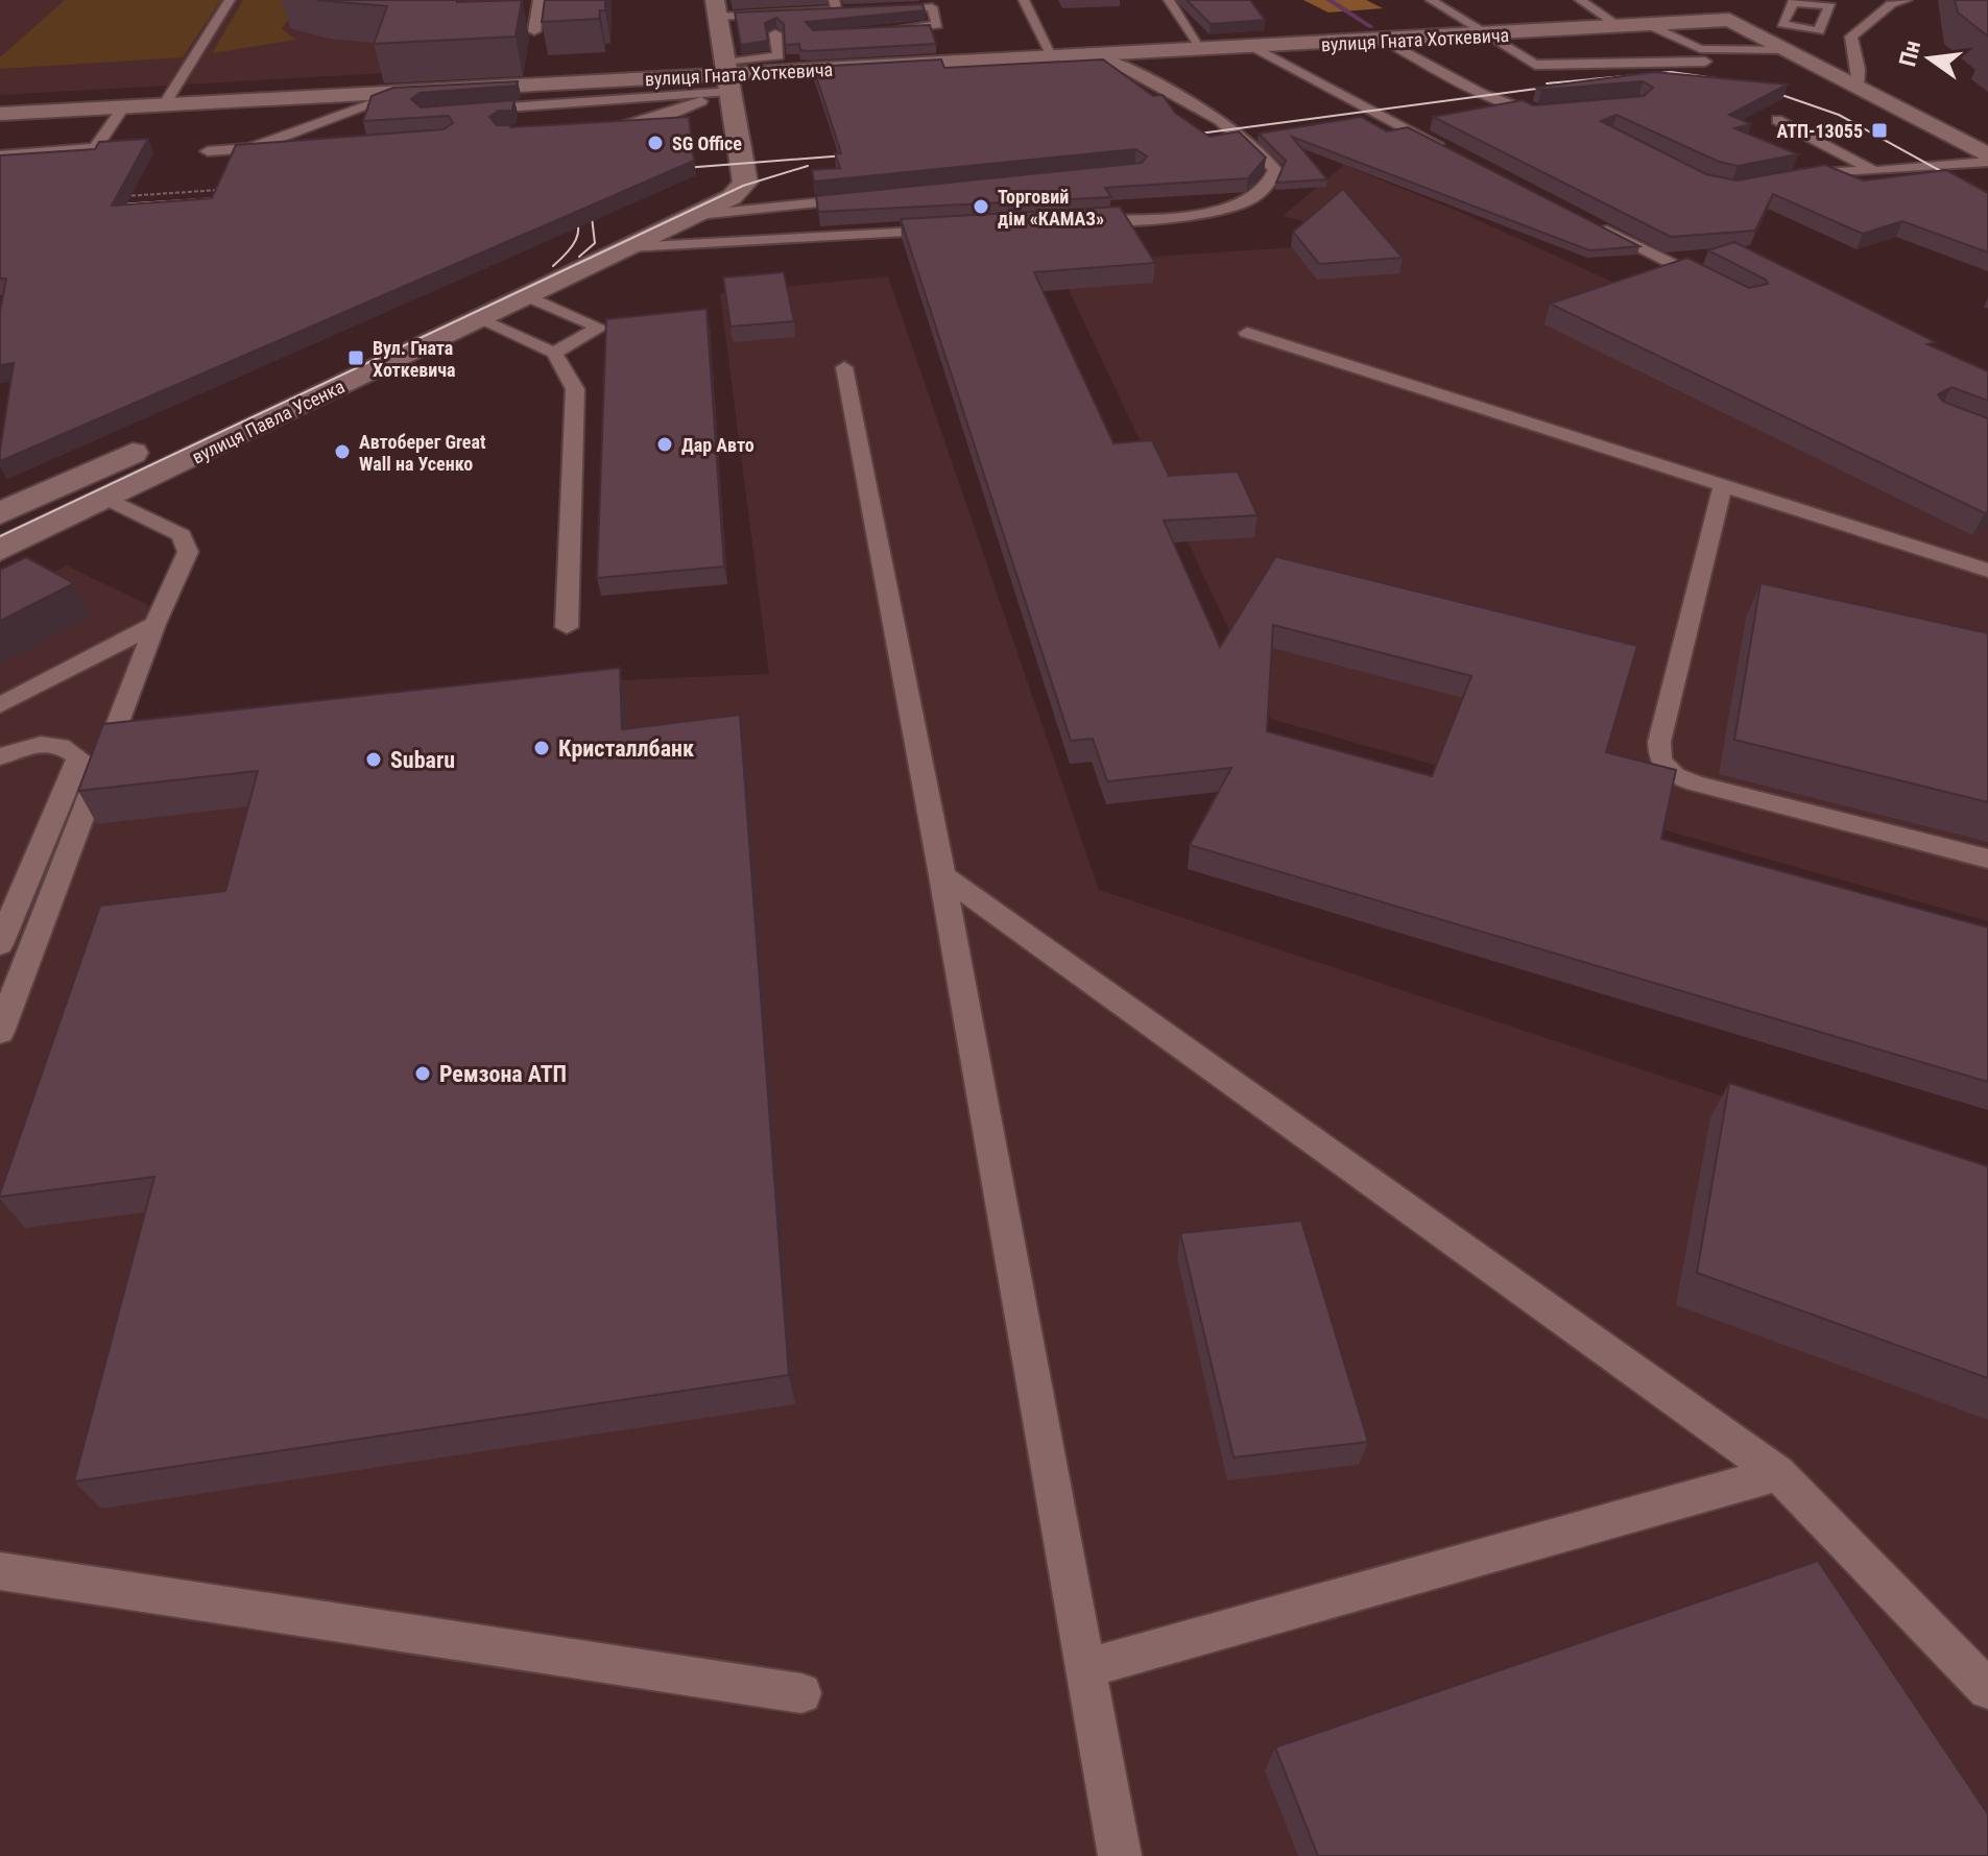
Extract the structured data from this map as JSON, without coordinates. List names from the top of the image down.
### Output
{
  "streets": {
    "street": ["вулиця Гната Хоткевича", "вулиця Павла Усенка"]
  },
  "places": {
    "transit": ["АТП-13055", "Вул. Гната Хоткевича"],
    "other": [
      "SG Office",
      "Торговий дім «КАМАЗ»",
      "Дар Авто",
      "Автоберег Great Wall на Усенко",
      "Кристаллбанк",
      "Subaru",
      "Ремзона АТП"
    ]
  },
  "north": "left"
}
